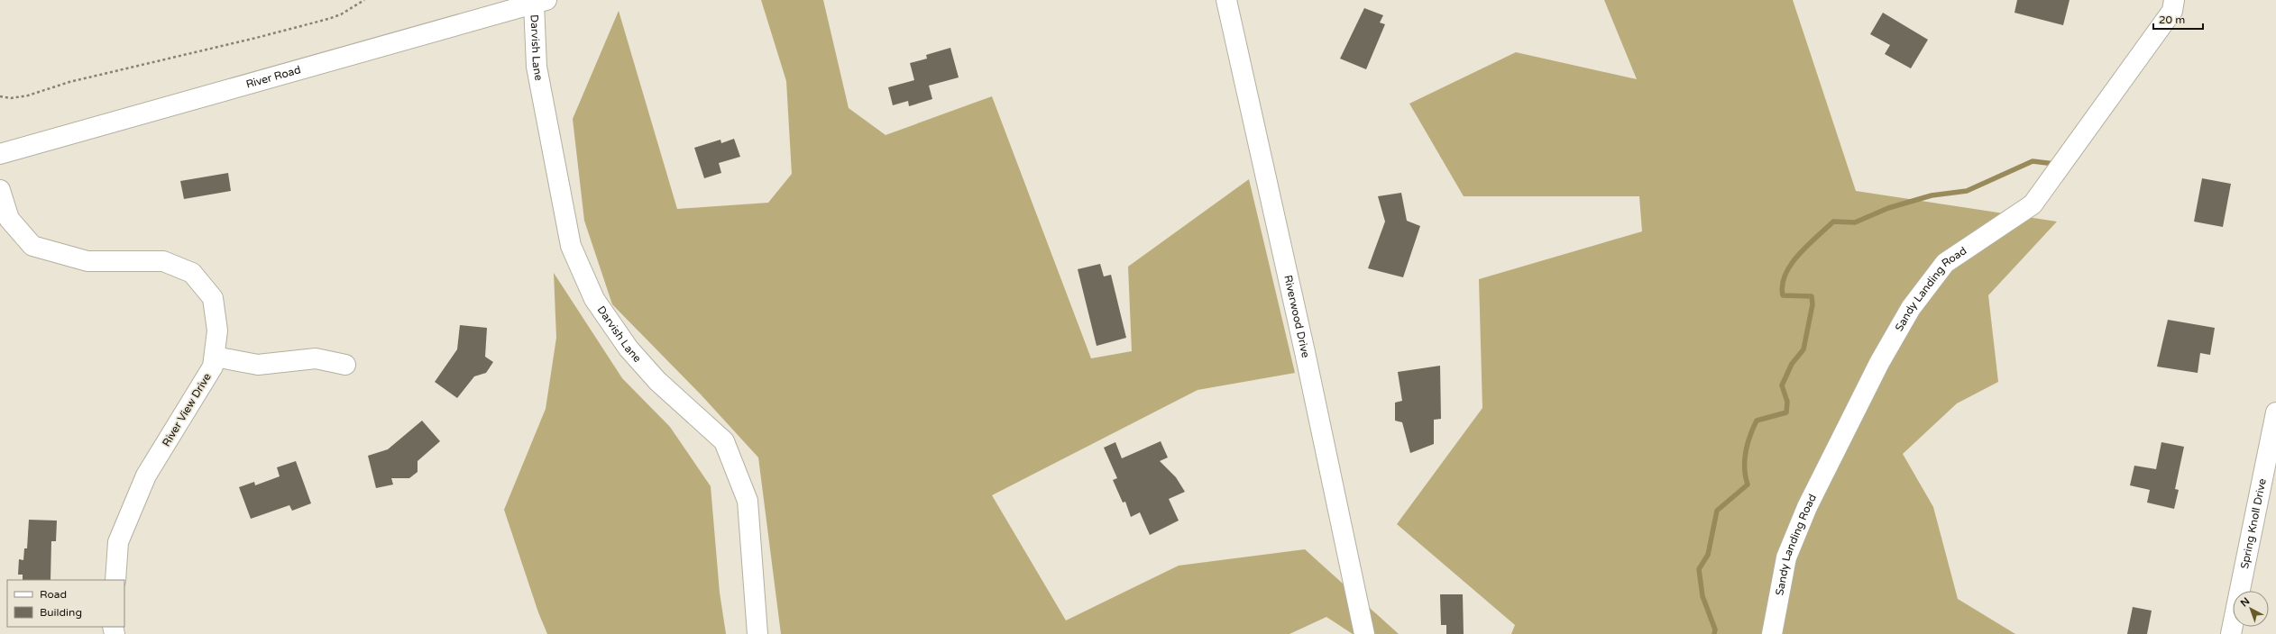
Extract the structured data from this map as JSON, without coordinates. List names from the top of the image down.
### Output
{
  "streets": {
    "street": [
      "Darvish Lane",
      "River Road",
      "Sandy Landing Road",
      "Riverwood Drive",
      "River View Drive",
      "Spring Knoll Drive"
    ]
  },
  "crossings": [
    ["Darvish Lane", "River Road"]
  ],
  "legend": ["Road", "Building"],
  "scale_bar": "20 m",
  "north": "top left"
}
